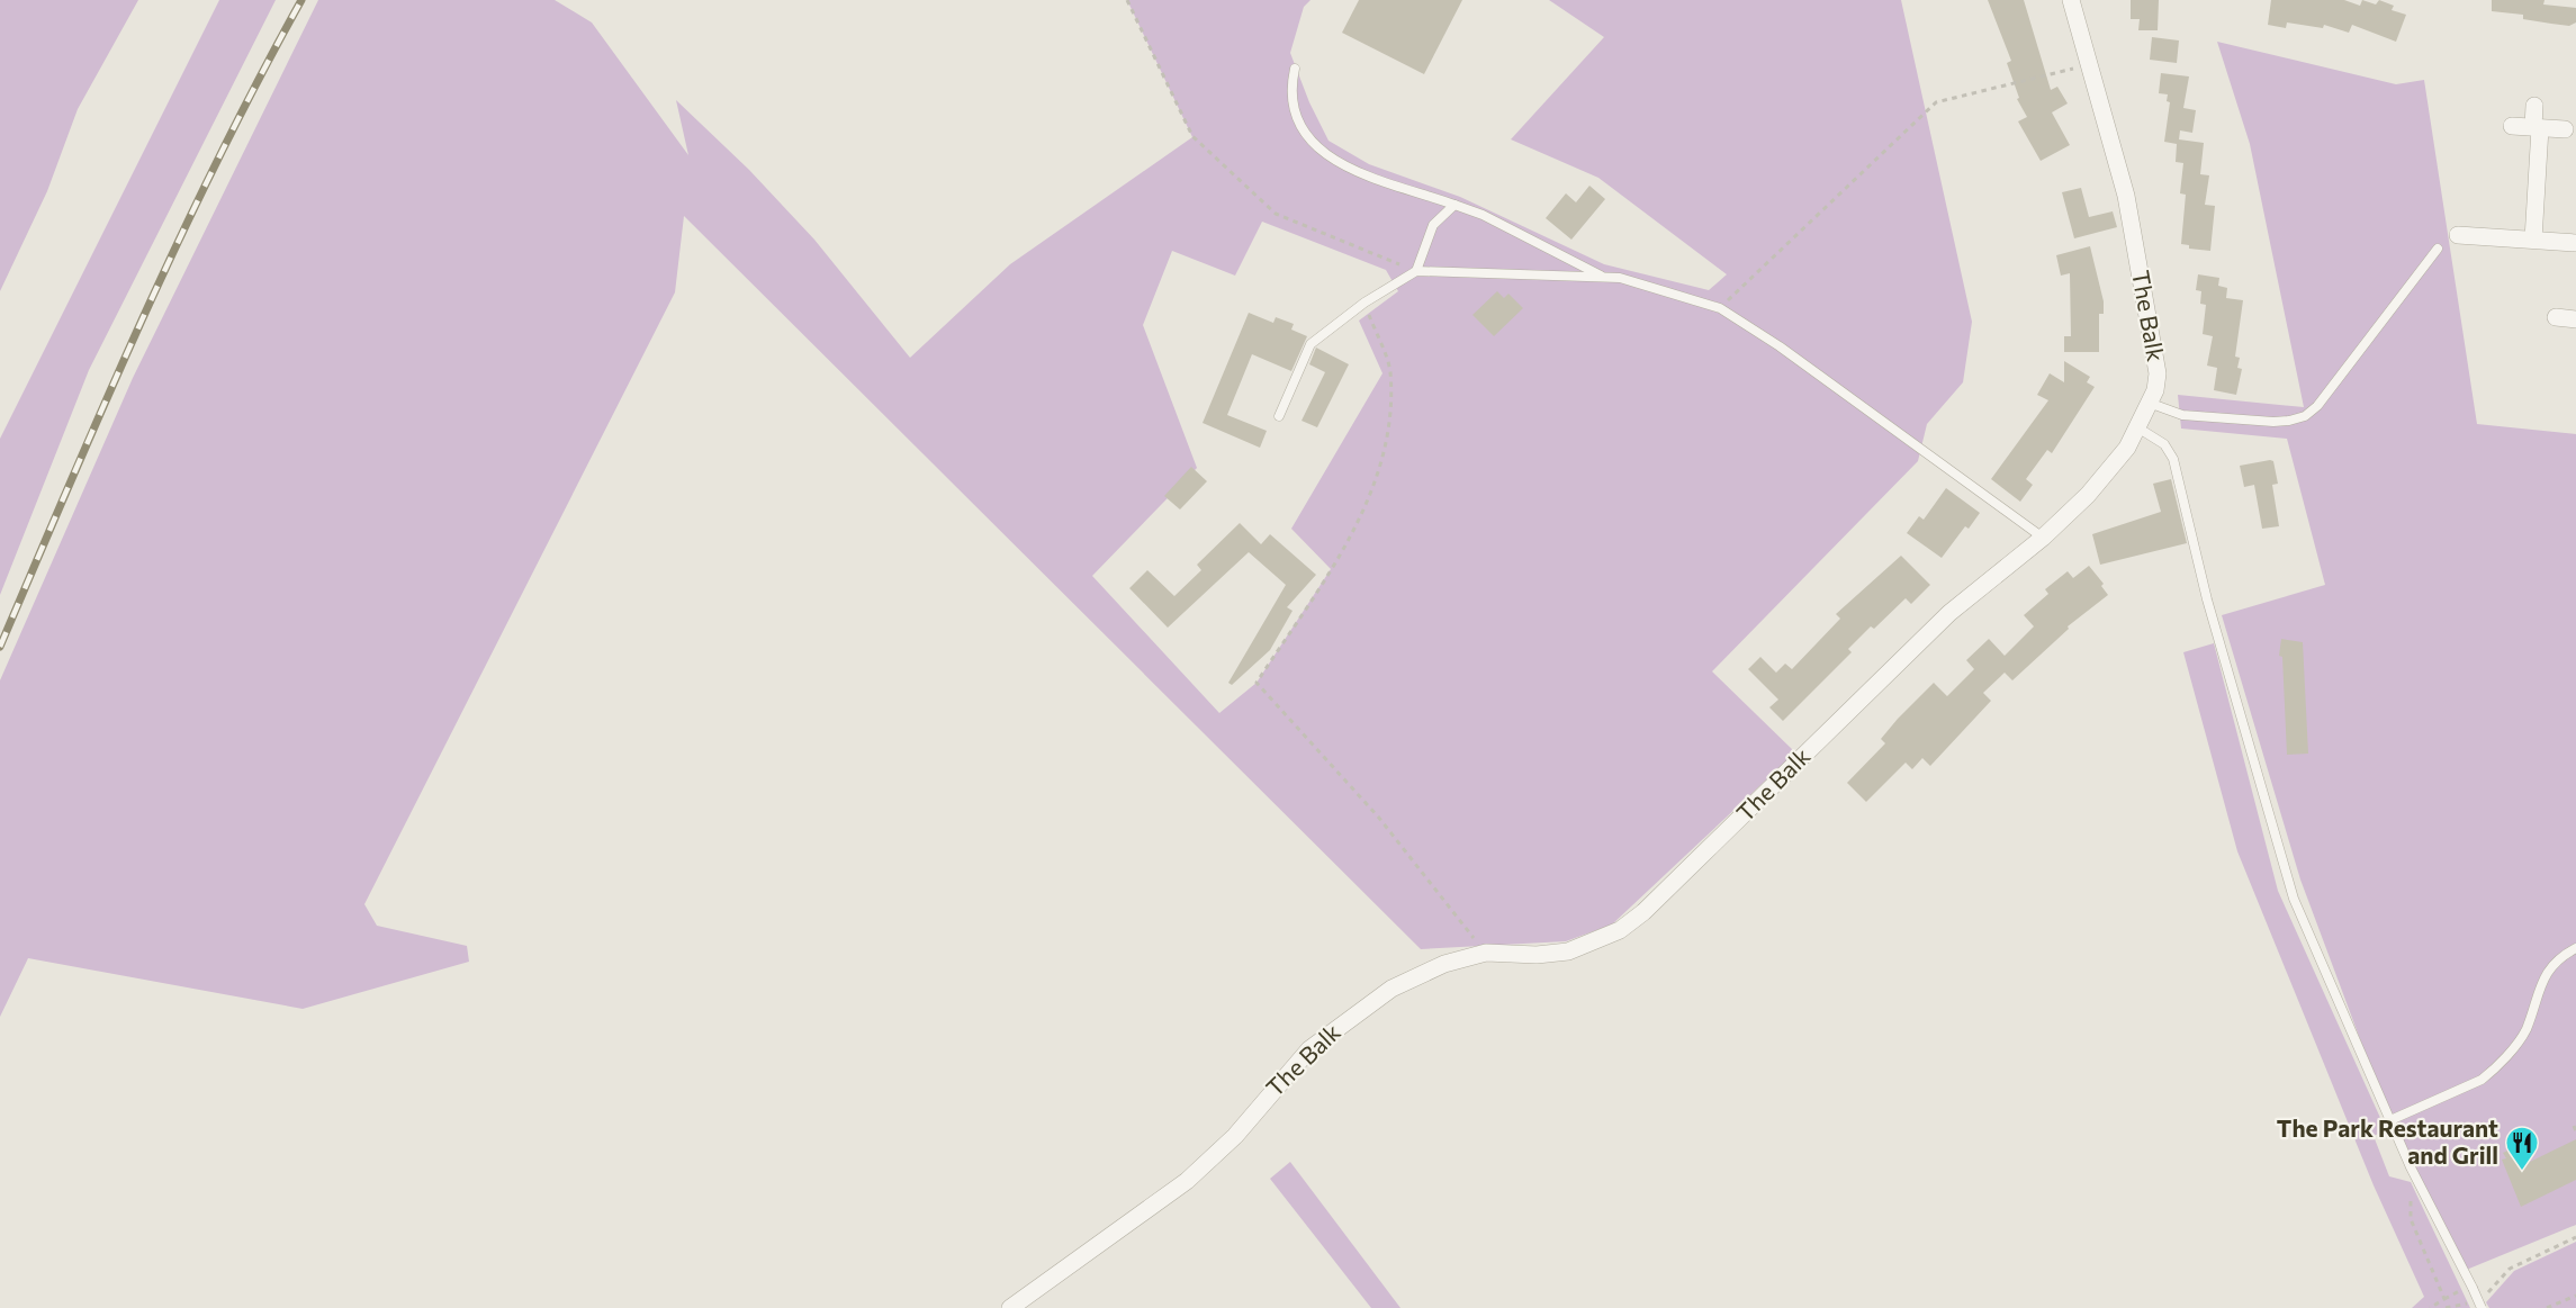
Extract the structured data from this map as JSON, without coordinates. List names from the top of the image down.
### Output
{
  "streets": {
    "street": ["The Balk"]
  },
  "places": {
    "restaurant": ["The Park Restaurant and Grill"]
  }
}
